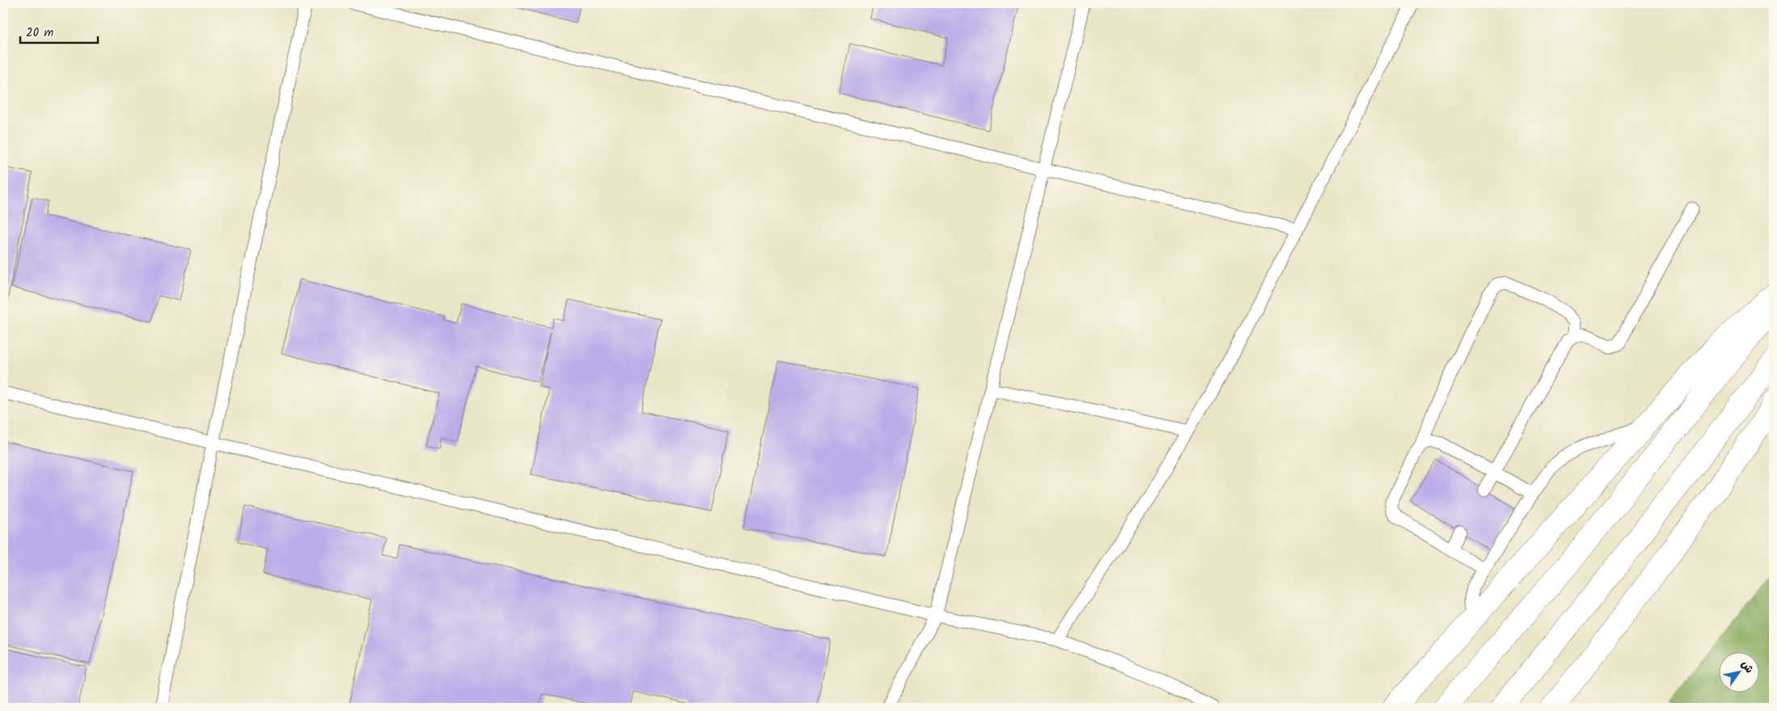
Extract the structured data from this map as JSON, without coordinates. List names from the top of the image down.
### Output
{
  "scale_bar": "20 m",
  "north": "top right"
}
